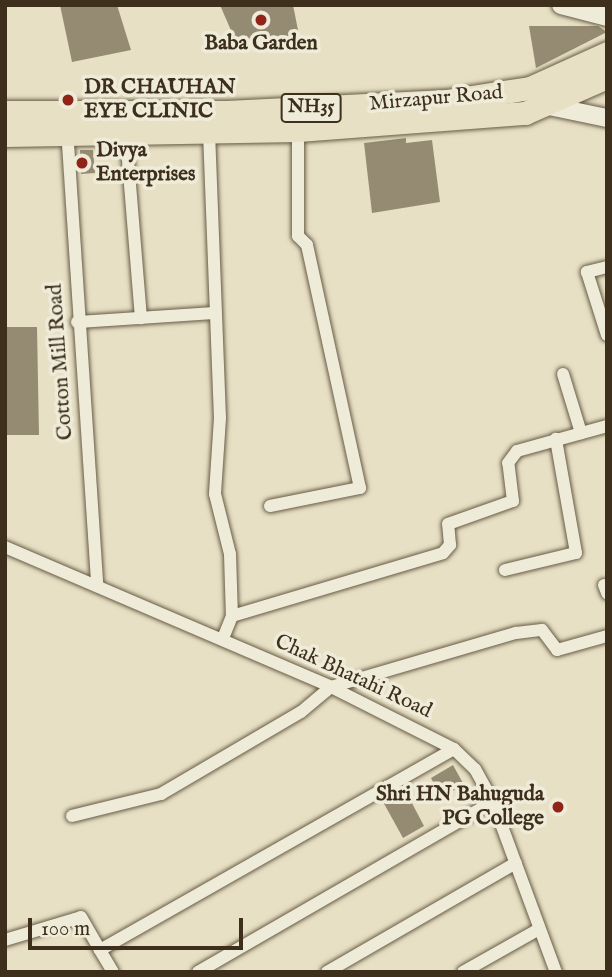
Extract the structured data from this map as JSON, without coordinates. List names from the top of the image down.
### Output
{
  "streets": {
    "highway": ["Mirzapur Road", "NH35"],
    "street": ["Cotton Mill Road", "Chak Bhatahi Road"]
  },
  "crossings": [
    ["Mirzapur Road", "Cotton Mill Road"],
    ["Cotton Mill Road", "Chak Bhatahi Road"]
  ],
  "places": [
    "Baba Garden",
    "DR CHAUHAN EYE CLINIC",
    "Divya Enterprises",
    "Shri HN Bahuguda PG College"
  ],
  "scale_bar": "100 m"
}
